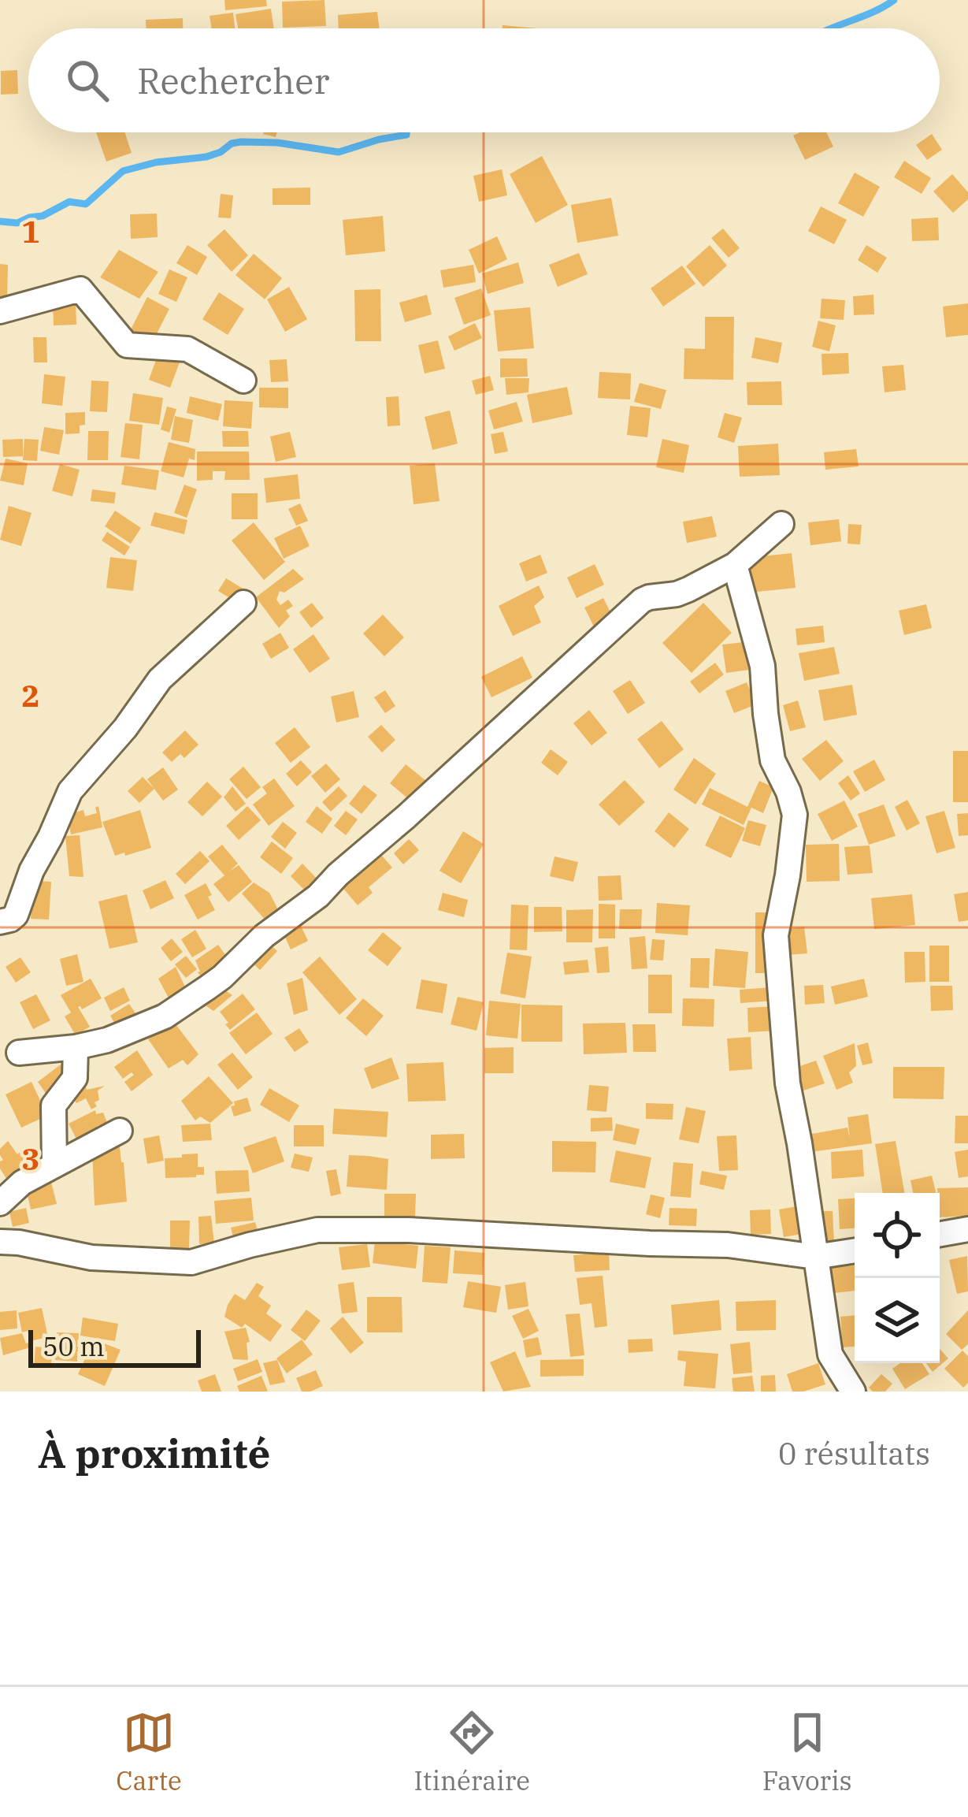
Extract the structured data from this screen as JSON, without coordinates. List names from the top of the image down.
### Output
{
  "scale_bar": "50 m",
  "page": {
    "search": "Rechercher",
    "scale": "50 m",
    "heading": ["À proximité", "0 résultats"],
    "nav": ["Carte", "Itinéraire", "Favoris"]
  },
  "grid": {
    "rows": ["1", "2", "3"]
  }
}
